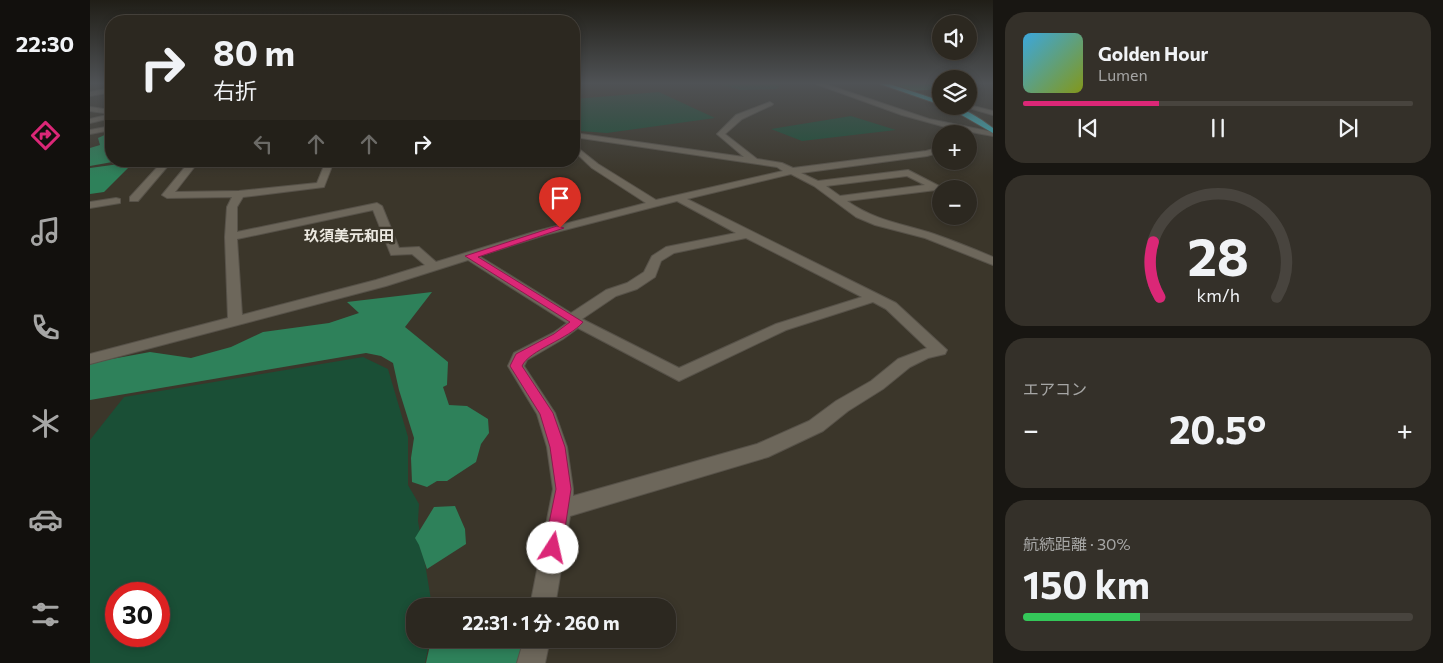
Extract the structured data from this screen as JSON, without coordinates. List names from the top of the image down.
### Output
{
  "districts": ["玖須美元和田"],
  "page": {
    "tabs": "22:30",
    "map_buttons": ["+", "−"],
    "turn": ["80 m", "右折"],
    "song": ["Golden Hour", "Lumen"],
    "tile": [
      "エアコン",
      ["航続距離 · 30%", "150 km"]
    ],
    "heat": ["−", "20.5°", "+"],
    "limit": "30",
    "trip": "22:31 · 1 分 · 260 m",
    "gauge": ["28", "km/h"]
  }
}
